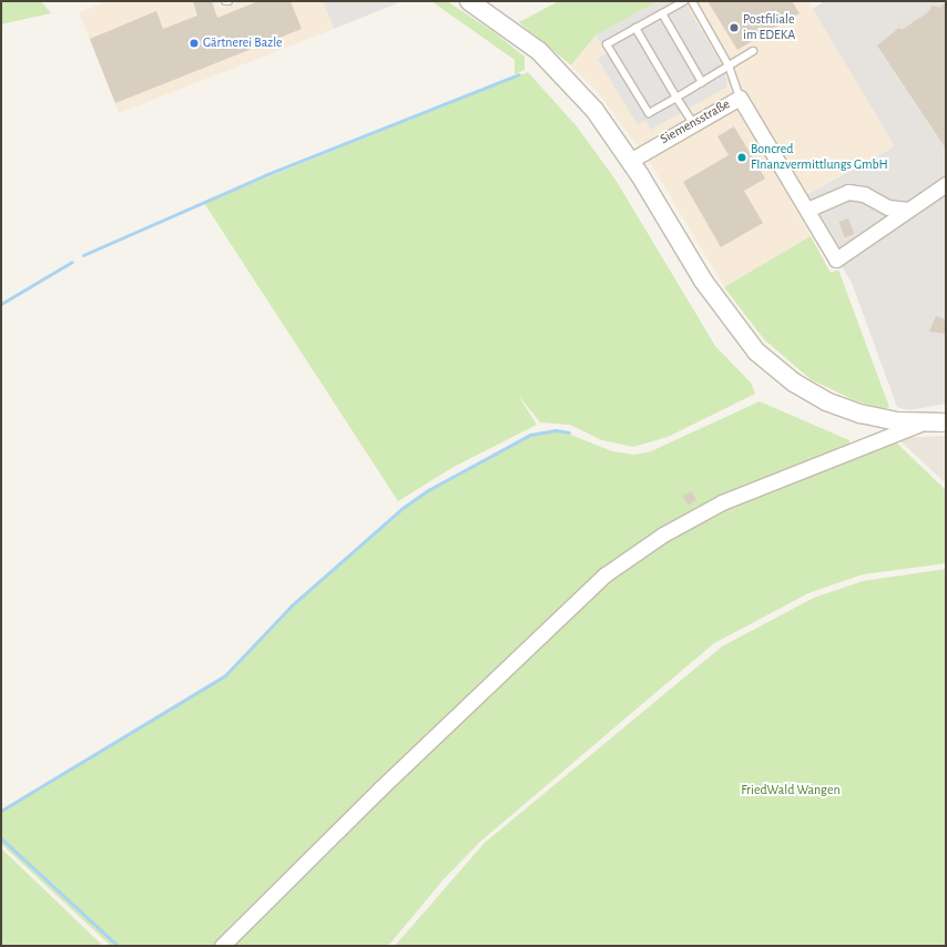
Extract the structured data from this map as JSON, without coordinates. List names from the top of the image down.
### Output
{
  "streets": {
    "street": ["Siemensstraße"]
  },
  "parks": ["FriedWald Wangen"],
  "places": ["Postfiliale im EDEKA", "Gärtnerei Bazle", "Boncred FInanzvermittlungs GmbH"]
}
